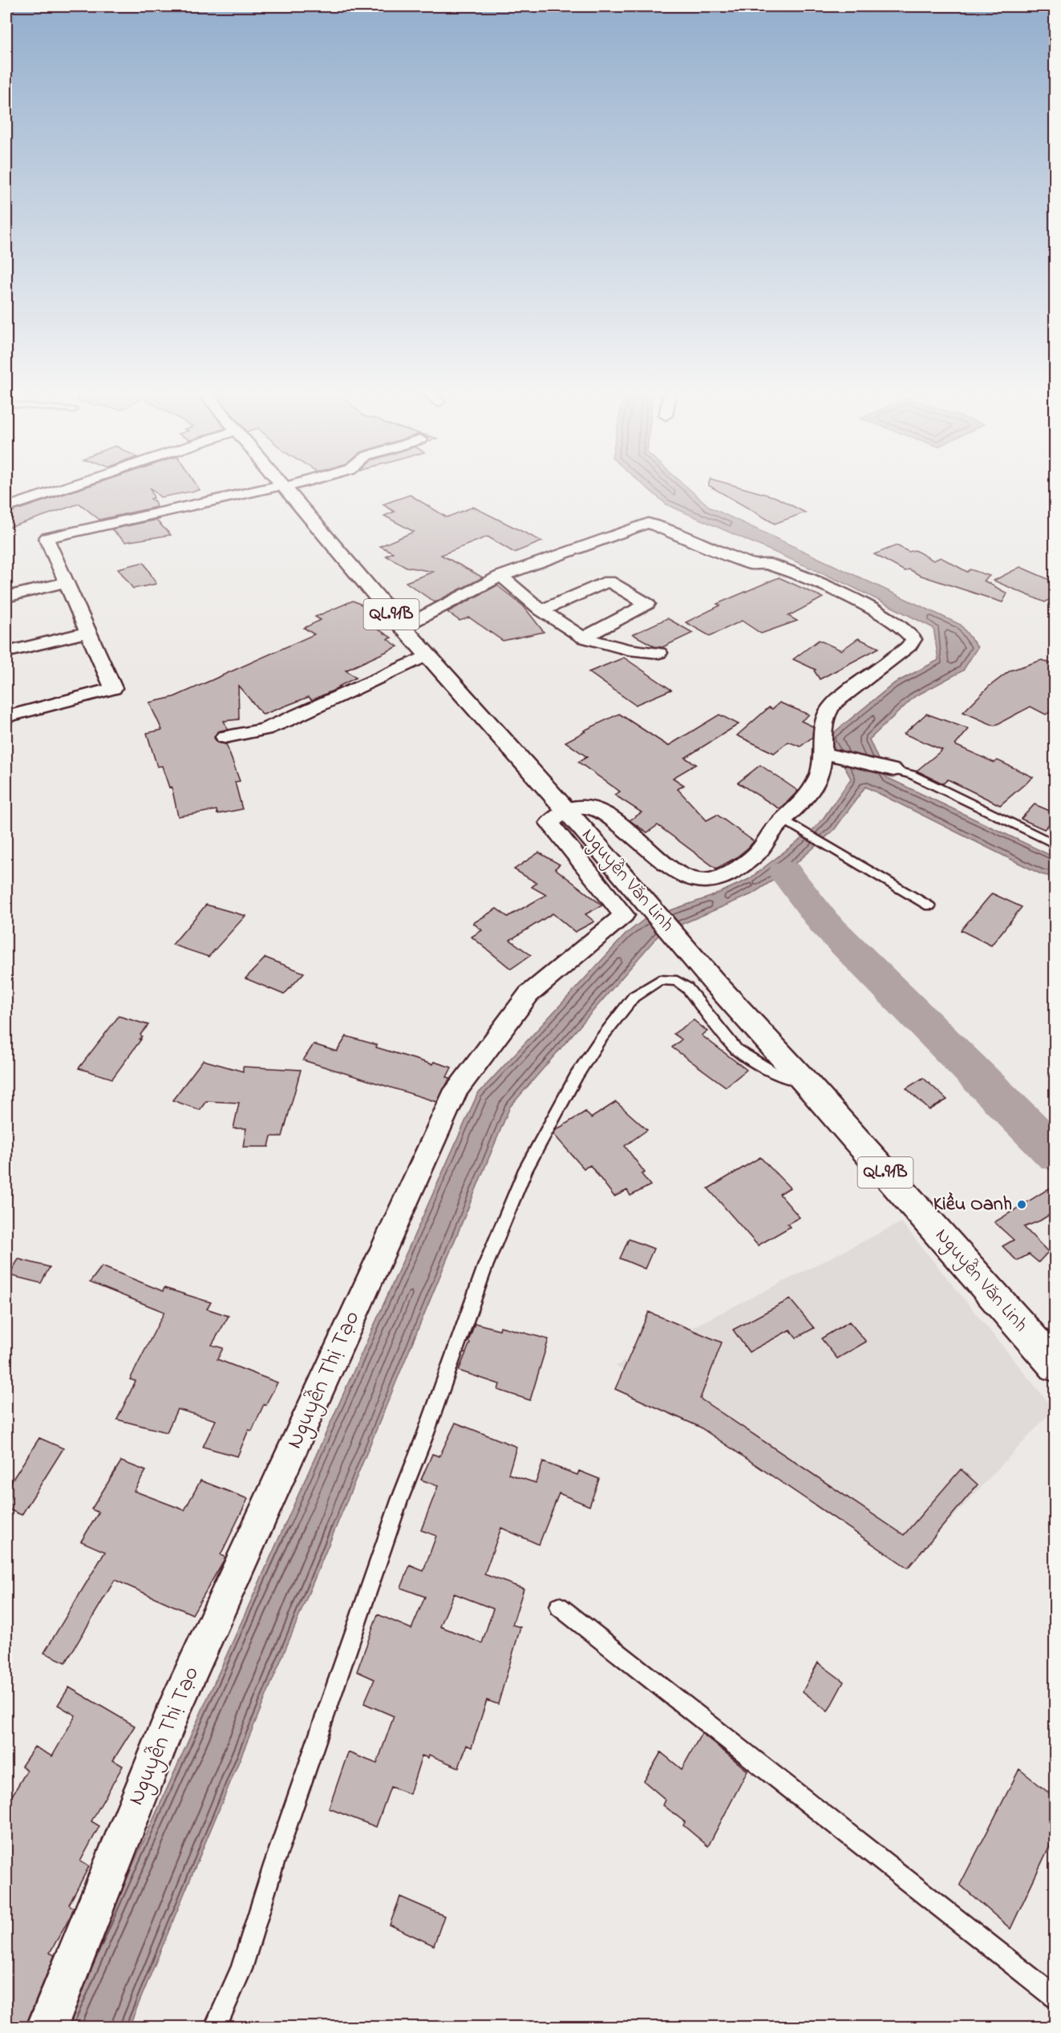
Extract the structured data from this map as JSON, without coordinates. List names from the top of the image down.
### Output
{
  "streets": {
    "highway": ["QL.91B", "Nguyễn Văn Linh"],
    "street": ["Nguyễn Thị Tạo"]
  },
  "crossings": [
    ["Nguyễn Văn Linh", "Nguyễn Thị Tạo"]
  ],
  "places": ["Kiều Oanh"]
}
